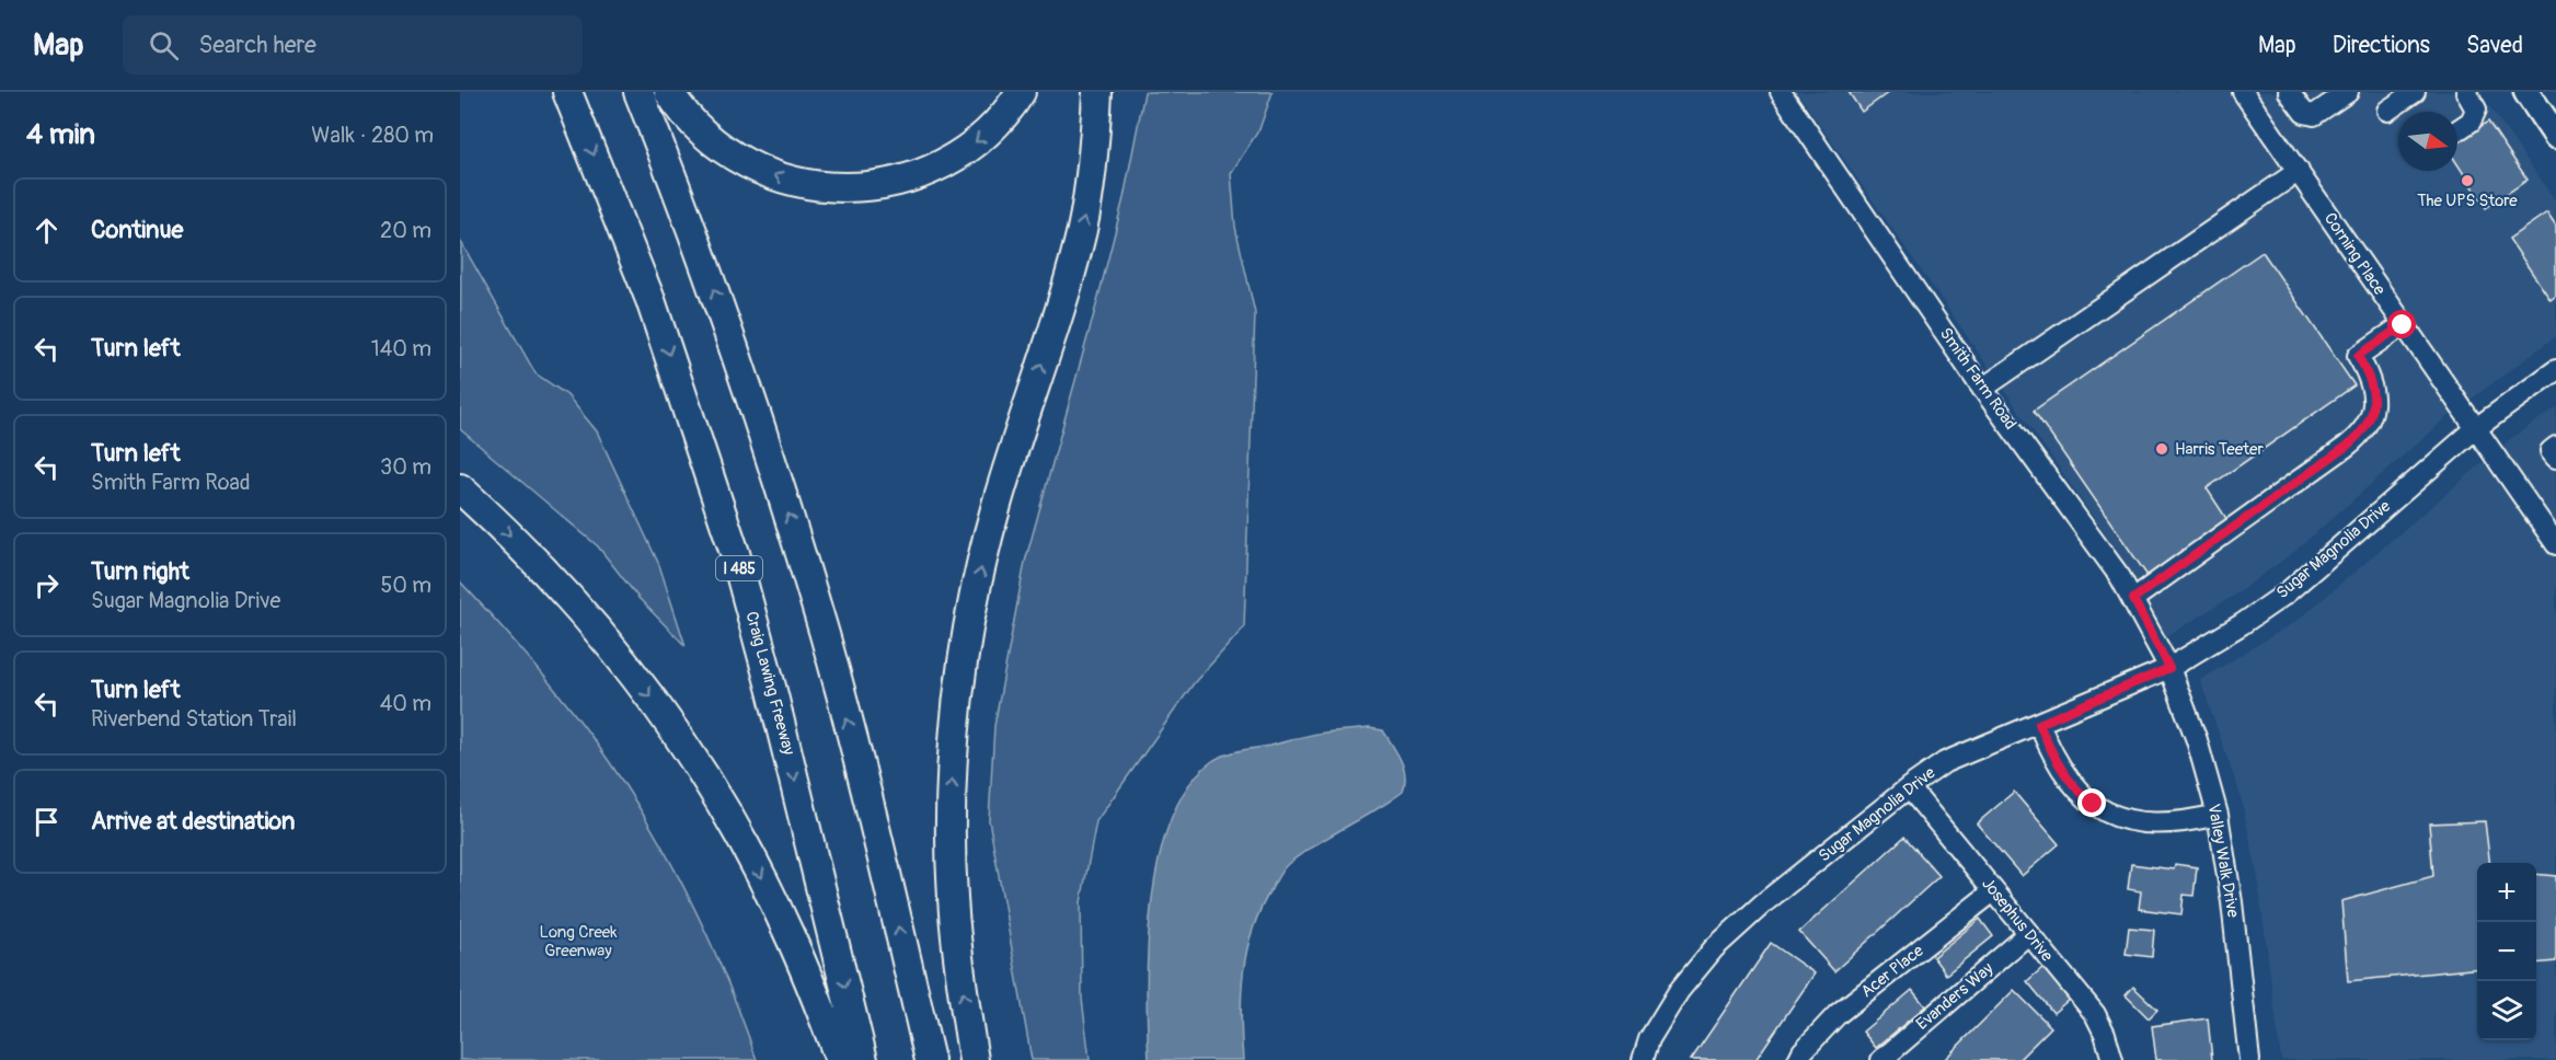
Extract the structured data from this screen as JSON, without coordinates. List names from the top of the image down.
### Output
{
  "streets": {
    "highway": ["I 485", "Craig Lawing Freeway"],
    "street": [
      "Corning Place",
      "Smith Farm Road",
      "Sugar Magnolia Drive",
      "Valley Walk Drive",
      "Josephus Drive",
      "Acer Place",
      "Evanders Way"
    ]
  },
  "crossings": [
    ["Corning Place", "Sugar Magnolia Drive"],
    ["Smith Farm Road", "Sugar Magnolia Drive"],
    ["Smith Farm Road", "Valley Walk Drive"],
    ["Sugar Magnolia Drive", "Valley Walk Drive"],
    ["Sugar Magnolia Drive", "Josephus Drive"],
    ["Josephus Drive", "Acer Place"],
    ["Josephus Drive", "Evanders Way"]
  ],
  "parks": ["Long Creek Greenway"],
  "places": ["The UPS Store", "Harris Teeter"],
  "north": "right",
  "page": {
    "header": "Map",
    "search": "Search here",
    "nav": ["Map", "Directions", "Saved"],
    "heading": ["4 min", "Walk · 280 m"],
    "list": [
      ["Continue", "20 m"],
      ["Turn left", "140 m"],
      ["Turn left", "Smith Farm Road", "30 m"],
      ["Turn right", "Sugar Magnolia Drive", "50 m"],
      ["Turn left", "Riverbend Station Trail", "40 m"],
      "Arrive at destination"
    ],
    "map_buttons": ["+", "−"]
  }
}
